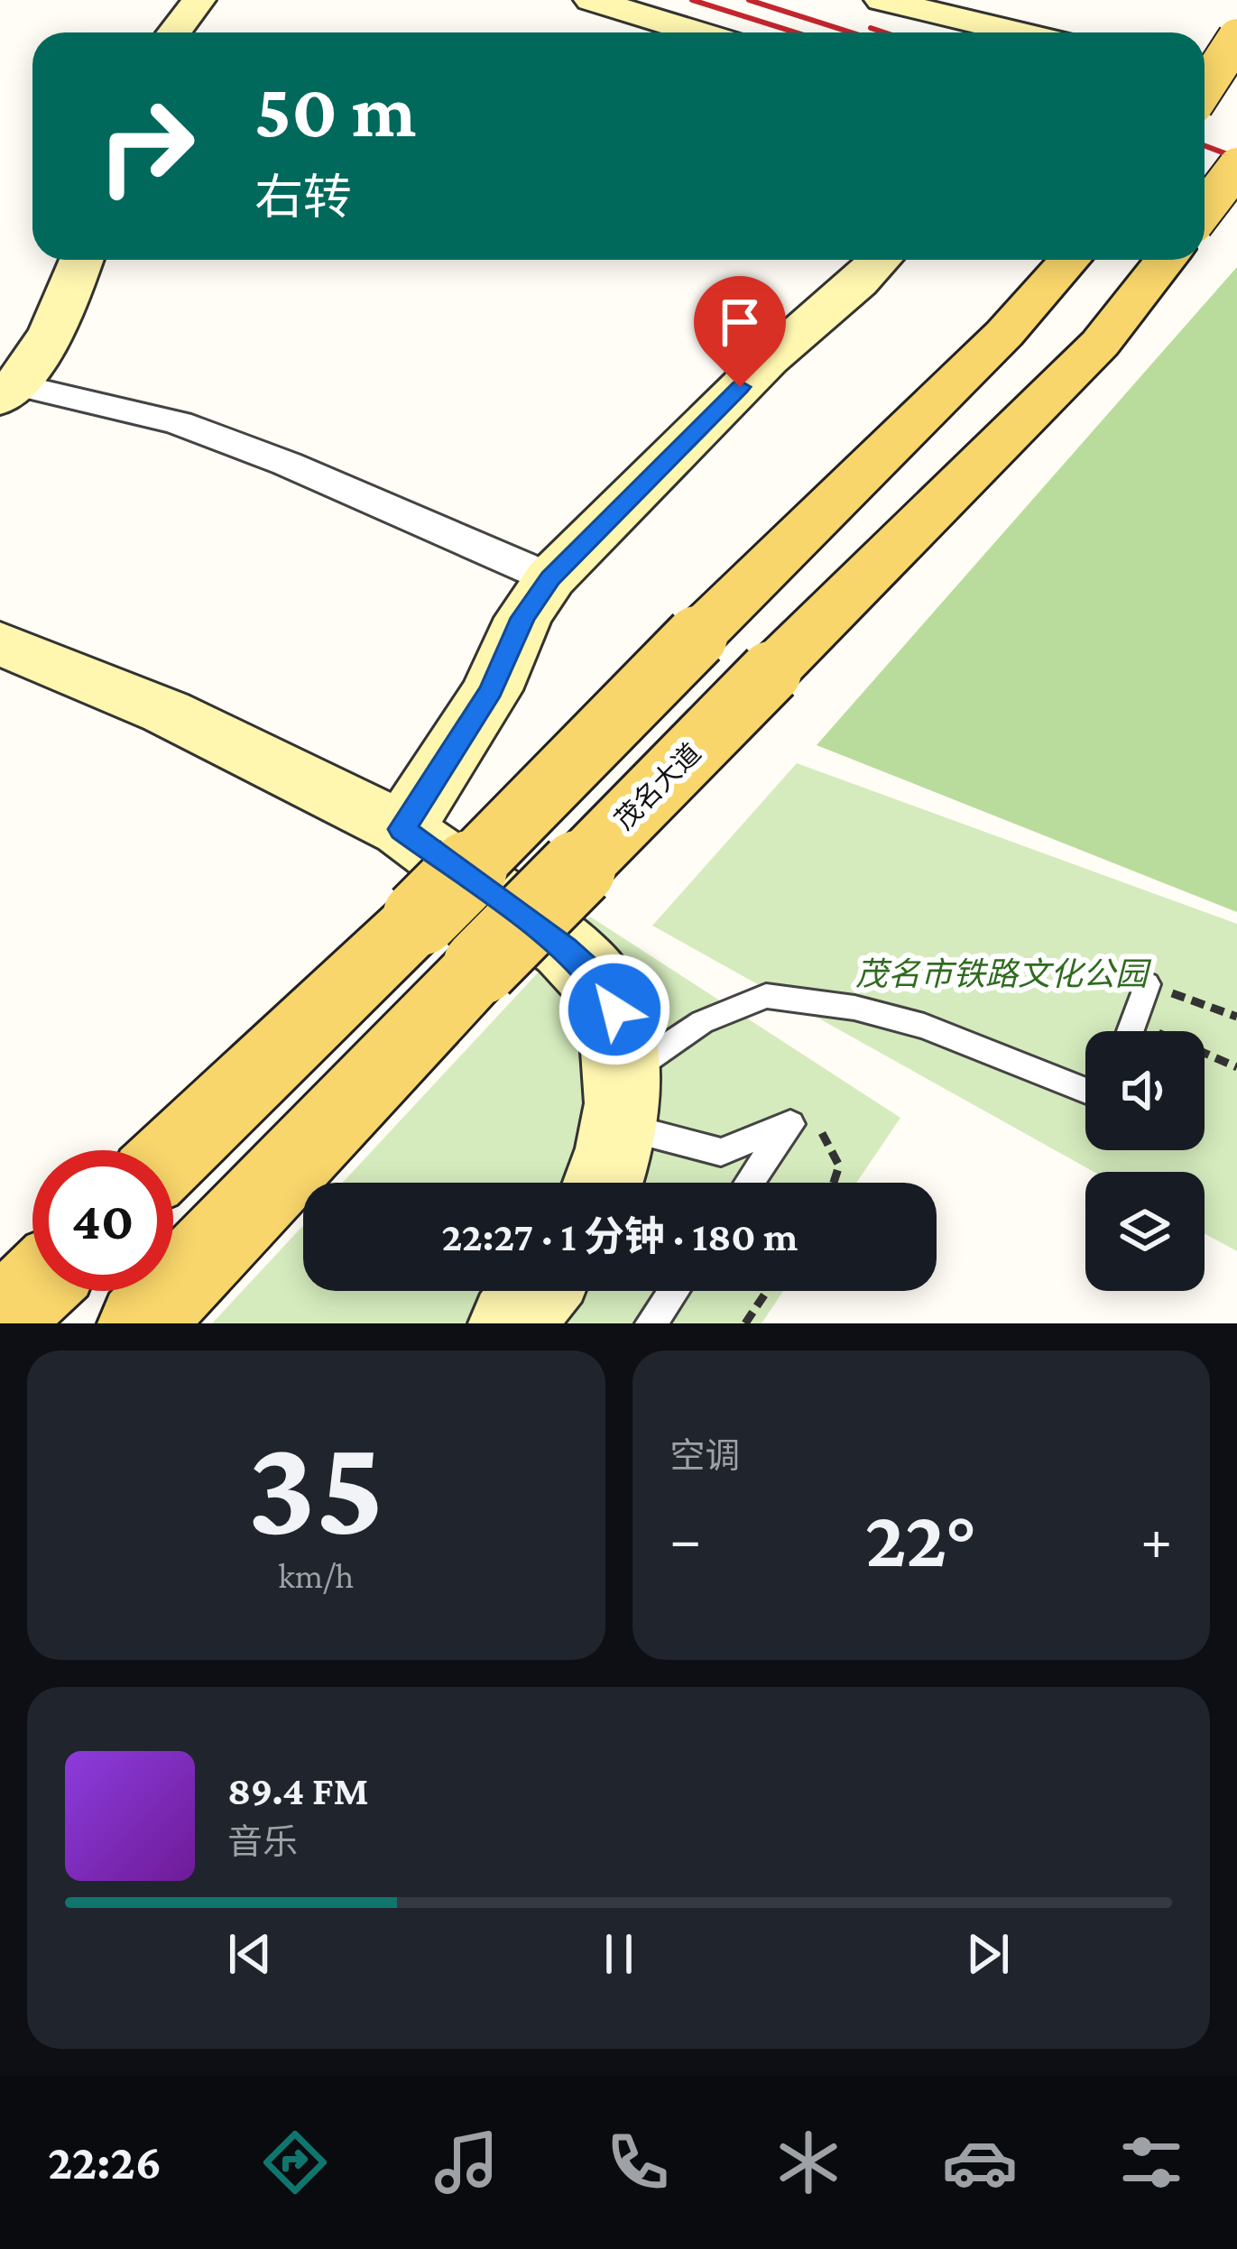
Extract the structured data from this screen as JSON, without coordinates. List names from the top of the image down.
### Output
{
  "streets": {
    "main road": ["茂名大道"]
  },
  "parks": ["茂名市铁路文化公园"],
  "page": {
    "turn": ["50 m", "右转"],
    "limit": "40",
    "trip": "22:27 · 1 分钟 · 180 m",
    "tile": [
      ["35", "km/h"],
      "空调"
    ],
    "heat": ["−", "22°", "+"],
    "song": ["89.4 FM", "音乐"],
    "tabs": "22:26"
  }
}
